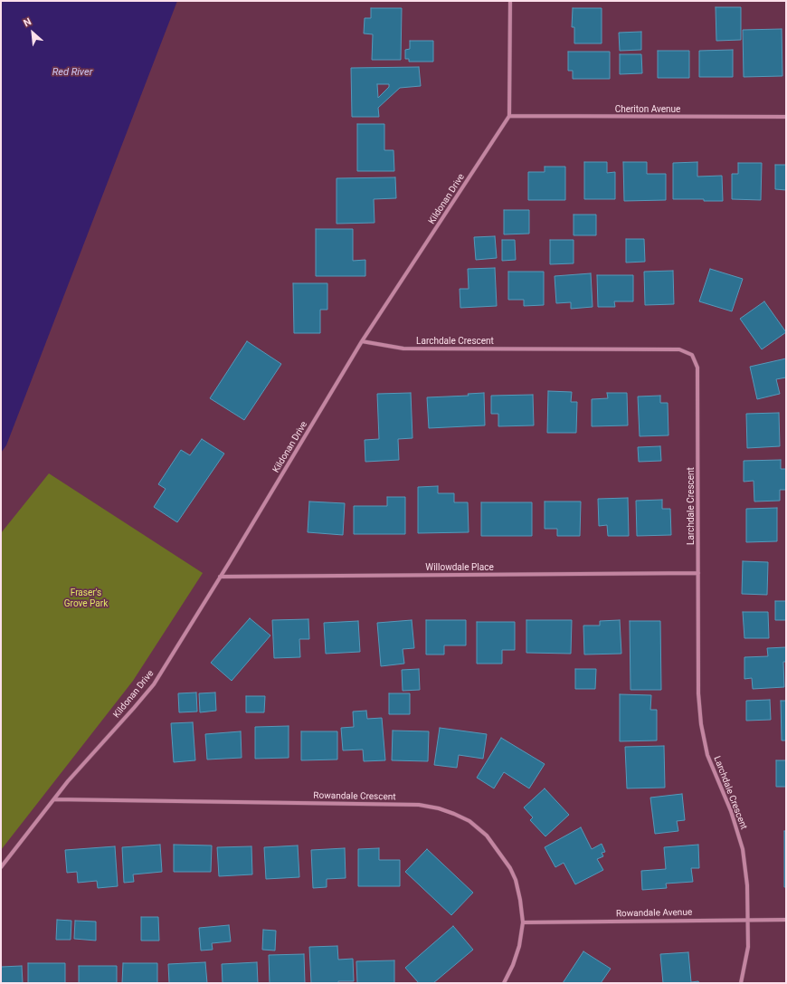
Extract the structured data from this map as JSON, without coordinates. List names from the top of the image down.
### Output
{
  "streets": {
    "street": [
      "Cheriton Avenue",
      "Kildonan Drive",
      "Larchdale Crescent",
      "Willowdale Place",
      "Rowandale Crescent",
      "Rowandale Avenue"
    ]
  },
  "crossings": [
    ["Cheriton Avenue", "Kildonan Drive"],
    ["Kildonan Drive", "Larchdale Crescent"],
    ["Kildonan Drive", "Willowdale Place"],
    ["Kildonan Drive", "Rowandale Crescent"],
    ["Larchdale Crescent", "Willowdale Place"],
    ["Larchdale Crescent", "Rowandale Avenue"],
    ["Rowandale Crescent", "Rowandale Avenue"]
  ],
  "water": ["Red River"],
  "parks": ["Fraser's Grove Park"],
  "north": "top left"
}
